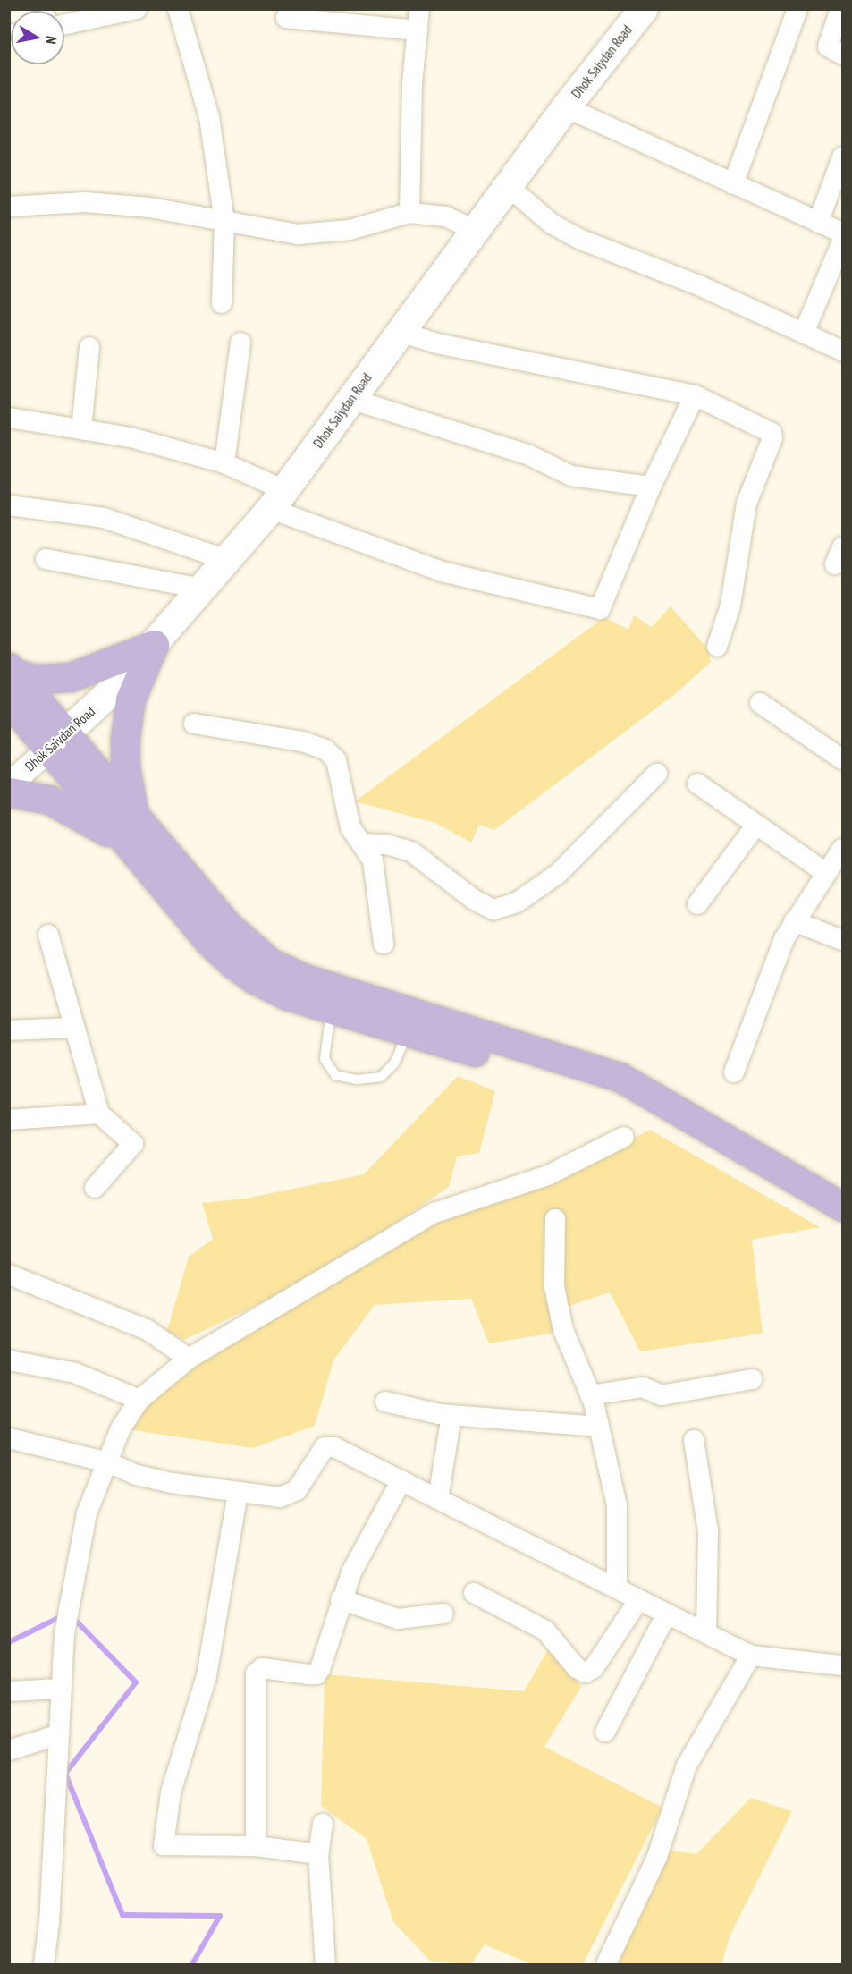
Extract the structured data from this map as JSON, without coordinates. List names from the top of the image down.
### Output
{
  "streets": {
    "main road": ["Dhok Saiydan Road"]
  },
  "north": "right"
}
